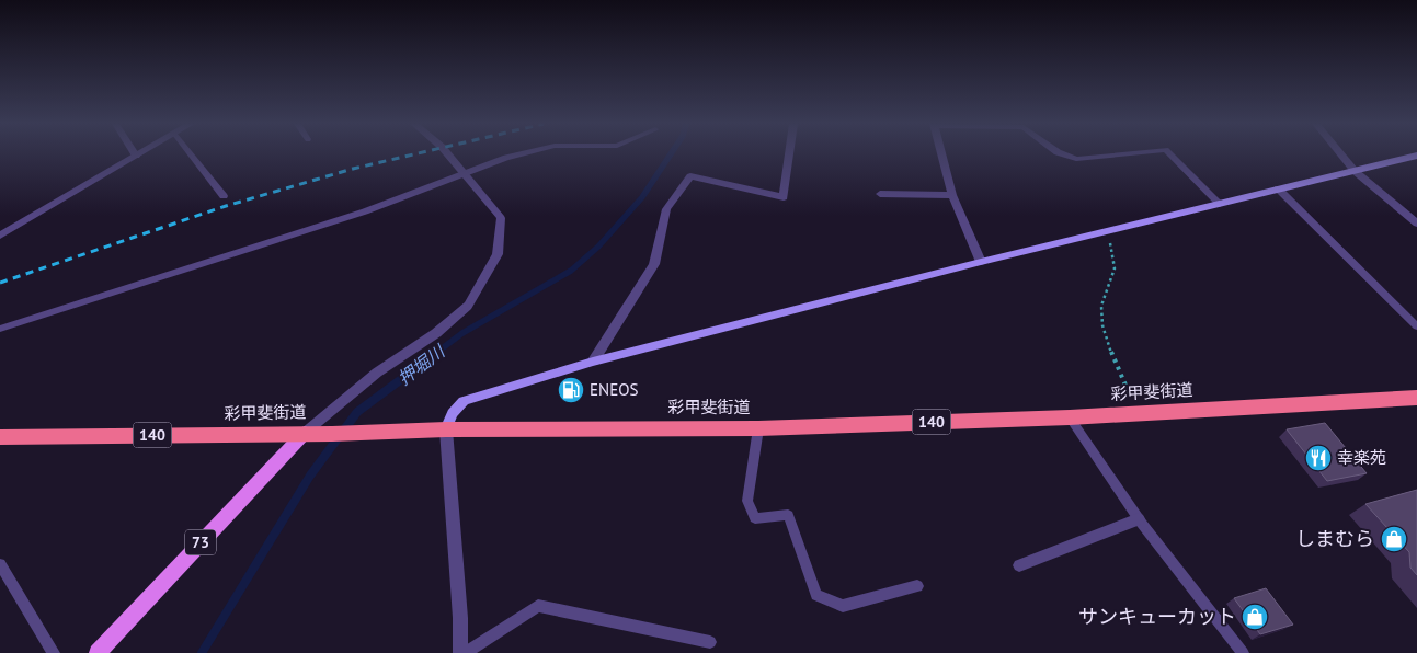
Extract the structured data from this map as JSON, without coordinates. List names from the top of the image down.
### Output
{
  "streets": {
    "highway": ["彩甲斐街道", "140"],
    "main road": ["73"]
  },
  "crossings": [
    ["彩甲斐街道", "73"]
  ],
  "water": ["押堀川"],
  "places": {
    "fuel station": ["ENEOS"],
    "restaurant": ["幸楽苑"],
    "shop": ["しまむら", "サンキューカット"]
  }
}
